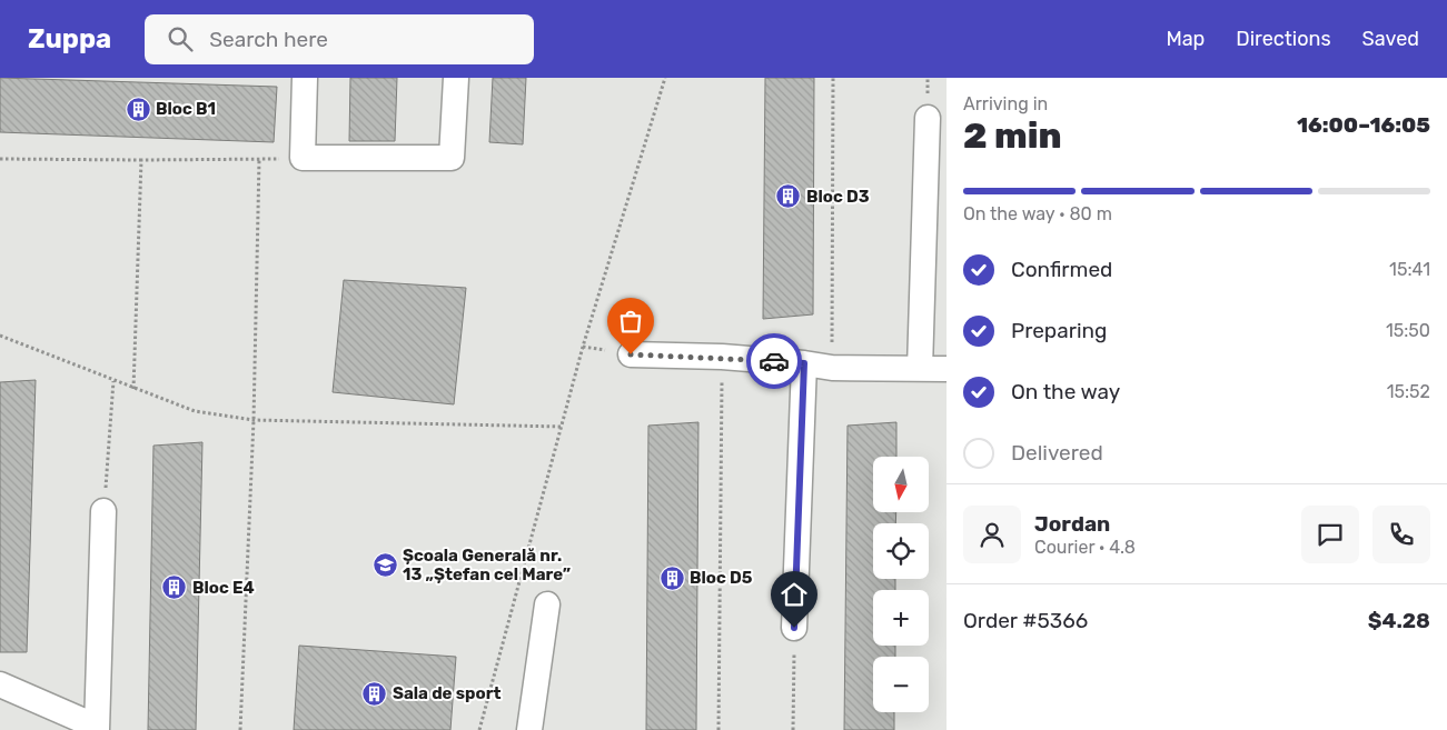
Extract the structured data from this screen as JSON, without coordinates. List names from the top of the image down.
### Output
{
  "places": {
    "building": [
      "Bloc B1",
      "Bloc D3",
      "Bloc D5",
      "Bloc E4",
      "Sala de sport"
    ],
    "school or university": ["Școala Generală nr. 13 „Ștefan cel Mare”"]
  },
  "north": "bottom",
  "page": {
    "header": "Zuppa",
    "search": "Search here",
    "nav": ["Map", "Directions", "Saved"],
    "heading": ["2 min", "Arriving in", "16:00–16:05"],
    "panel": [
      "Jordan",
      "Courier · 4.8",
      "Order #5366",
      "$4.28"
    ],
    "bar": "On the way · 80 m",
    "list": [
      ["Confirmed", "15:41"],
      ["Preparing", "15:50"],
      ["On the way", "15:52"],
      "Delivered"
    ],
    "map_buttons": ["+", "−"]
  }
}
